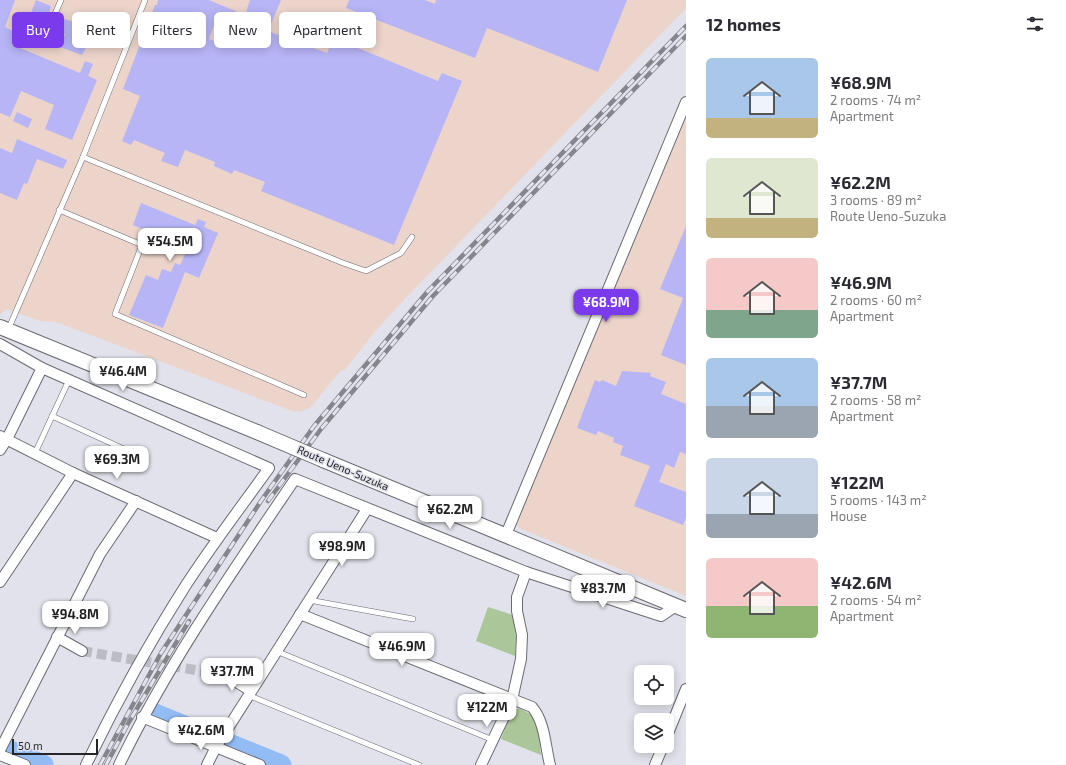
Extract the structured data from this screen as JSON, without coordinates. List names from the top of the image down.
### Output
{
  "streets": {
    "main road": ["Route Ueno-Suzuka"]
  },
  "scale_bar": "50 m",
  "page": {
    "heading": "12 homes",
    "chip": [
      "Buy",
      "Rent",
      "Filters",
      "New",
      "Apartment"
    ],
    "list": [
      {
        "name": "¥68.9M",
        "note": "2 rooms · 74 m² · Apartment"
      },
      {
        "name": "¥62.2M",
        "note": "3 rooms · 89 m² · Route Ueno-Suzuka"
      },
      {
        "name": "¥46.9M",
        "note": "2 rooms · 60 m² · Apartment"
      },
      {
        "name": "¥37.7M",
        "note": "2 rooms · 58 m² · Apartment"
      },
      {
        "name": "¥122M",
        "note": "5 rooms · 143 m² · House"
      },
      {
        "name": "¥42.6M",
        "note": "2 rooms · 54 m² · Apartment"
      }
    ],
    "price": [
      "¥54.5M",
      "¥68.9M",
      "¥46.4M",
      "¥69.3M",
      "¥62.2M",
      "¥98.9M",
      "¥83.7M",
      "¥94.8M",
      "¥46.9M",
      "¥37.7M",
      "¥122M",
      "¥42.6M"
    ],
    "scale": "50 m"
  }
}
